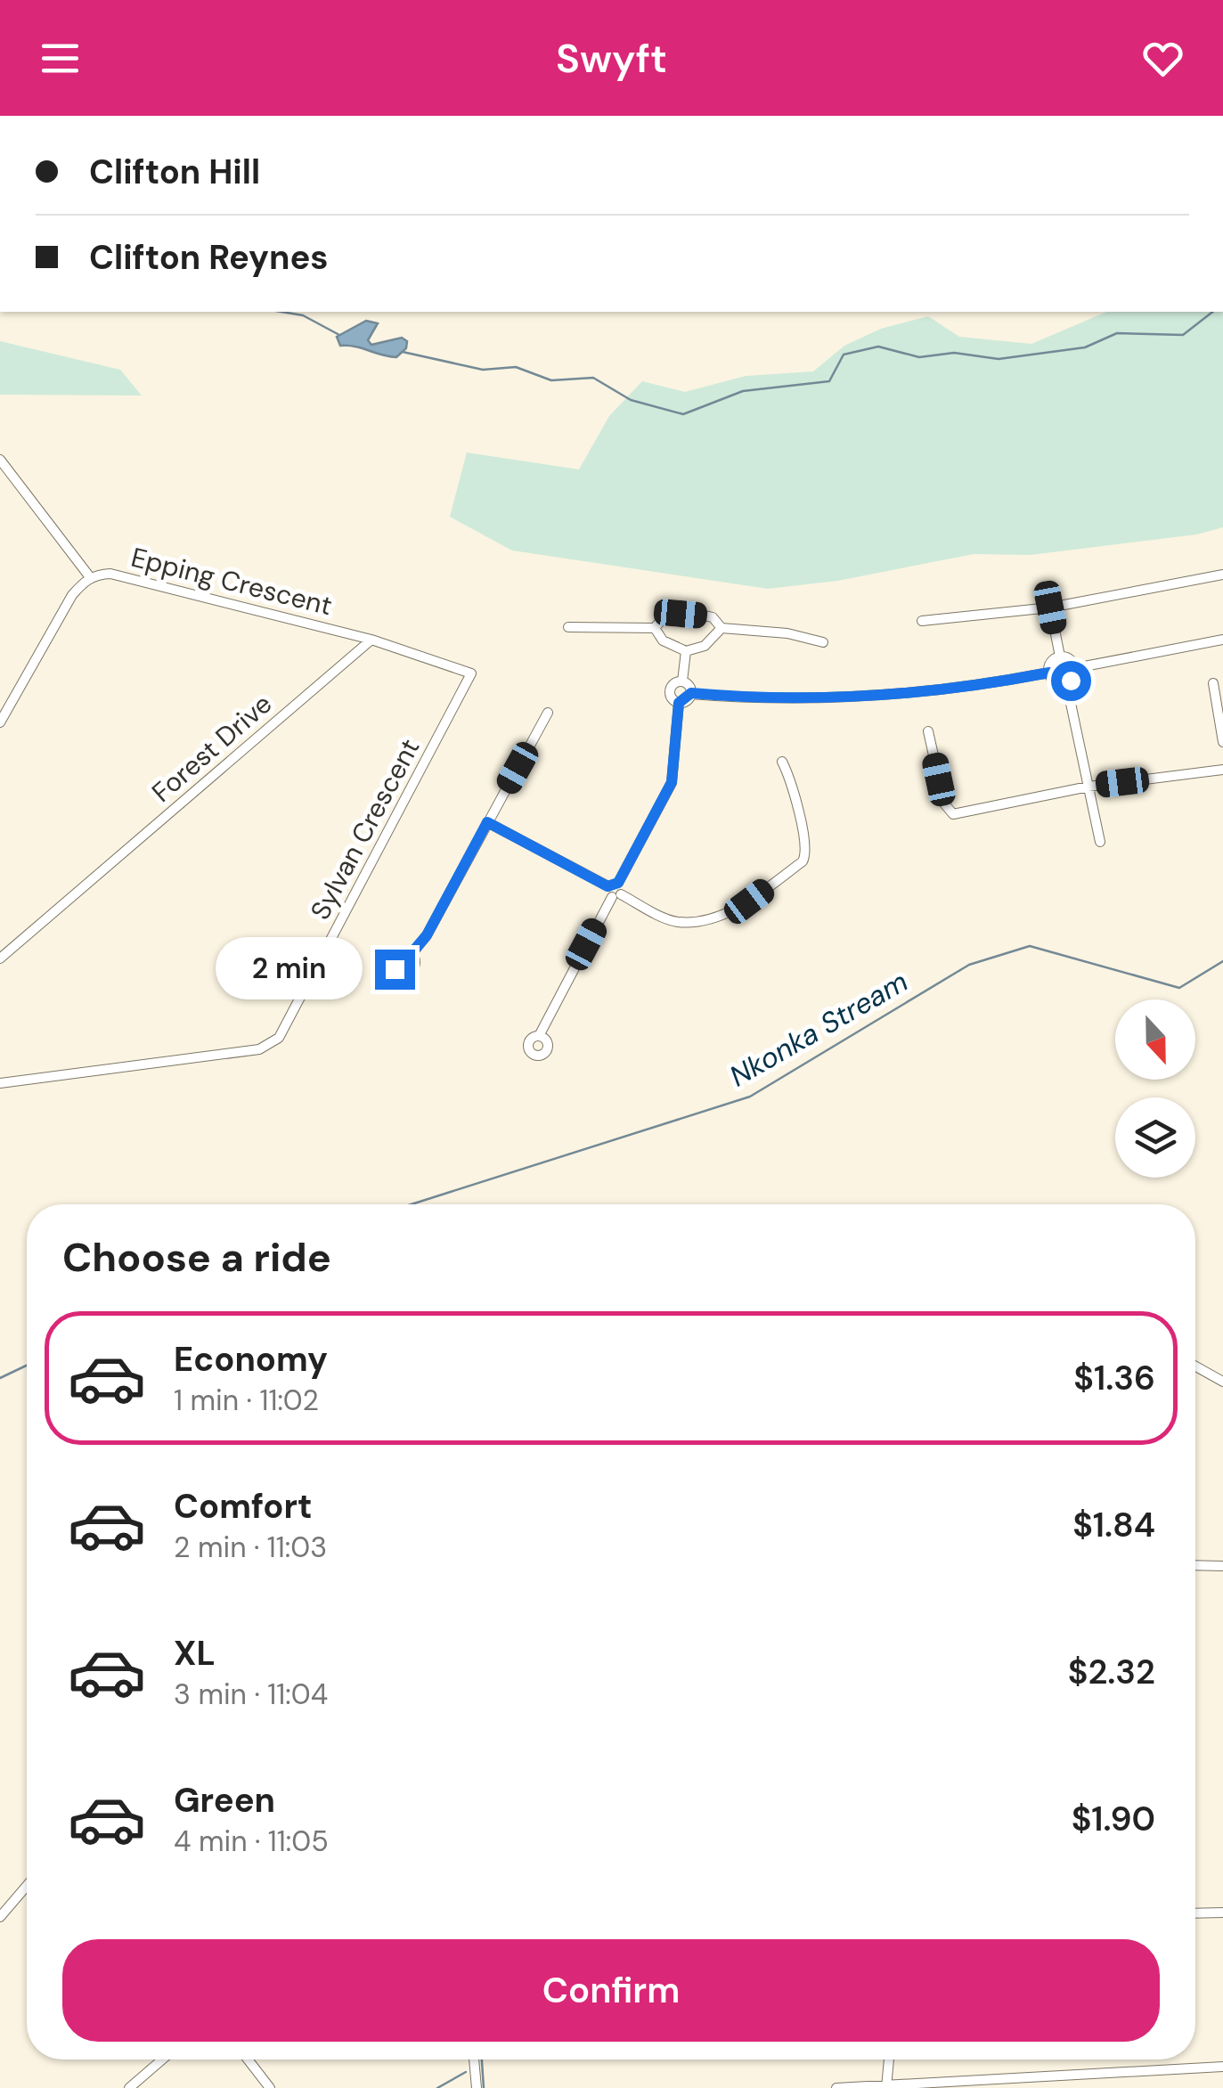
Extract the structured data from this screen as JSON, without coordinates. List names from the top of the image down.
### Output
{
  "streets": {
    "street": ["Epping Crescent", "Forest Drive", "Sylvan Crescent"]
  },
  "crossings": [
    ["Epping Crescent", "Forest Drive"],
    ["Epping Crescent", "Sylvan Crescent"],
    ["Forest Drive", "Sylvan Crescent"]
  ],
  "water": ["Nkonka Stream"],
  "north": "bottom",
  "page": {
    "header": "Swyft",
    "banner": ["Clifton Hill", "Clifton Reynes"],
    "bubble": "2 min",
    "heading": "Choose a ride",
    "list": [
      {
        "name": "Economy",
        "note": "1 min · 11:02",
        "value": "$1.36"
      },
      {
        "name": "Comfort",
        "note": "2 min · 11:03",
        "value": "$1.84"
      },
      {
        "name": "XL",
        "note": "3 min · 11:04",
        "value": "$2.32"
      },
      {
        "name": "Green",
        "note": "4 min · 11:05",
        "value": "$1.90"
      }
    ],
    "buttons": "Confirm"
  }
}
